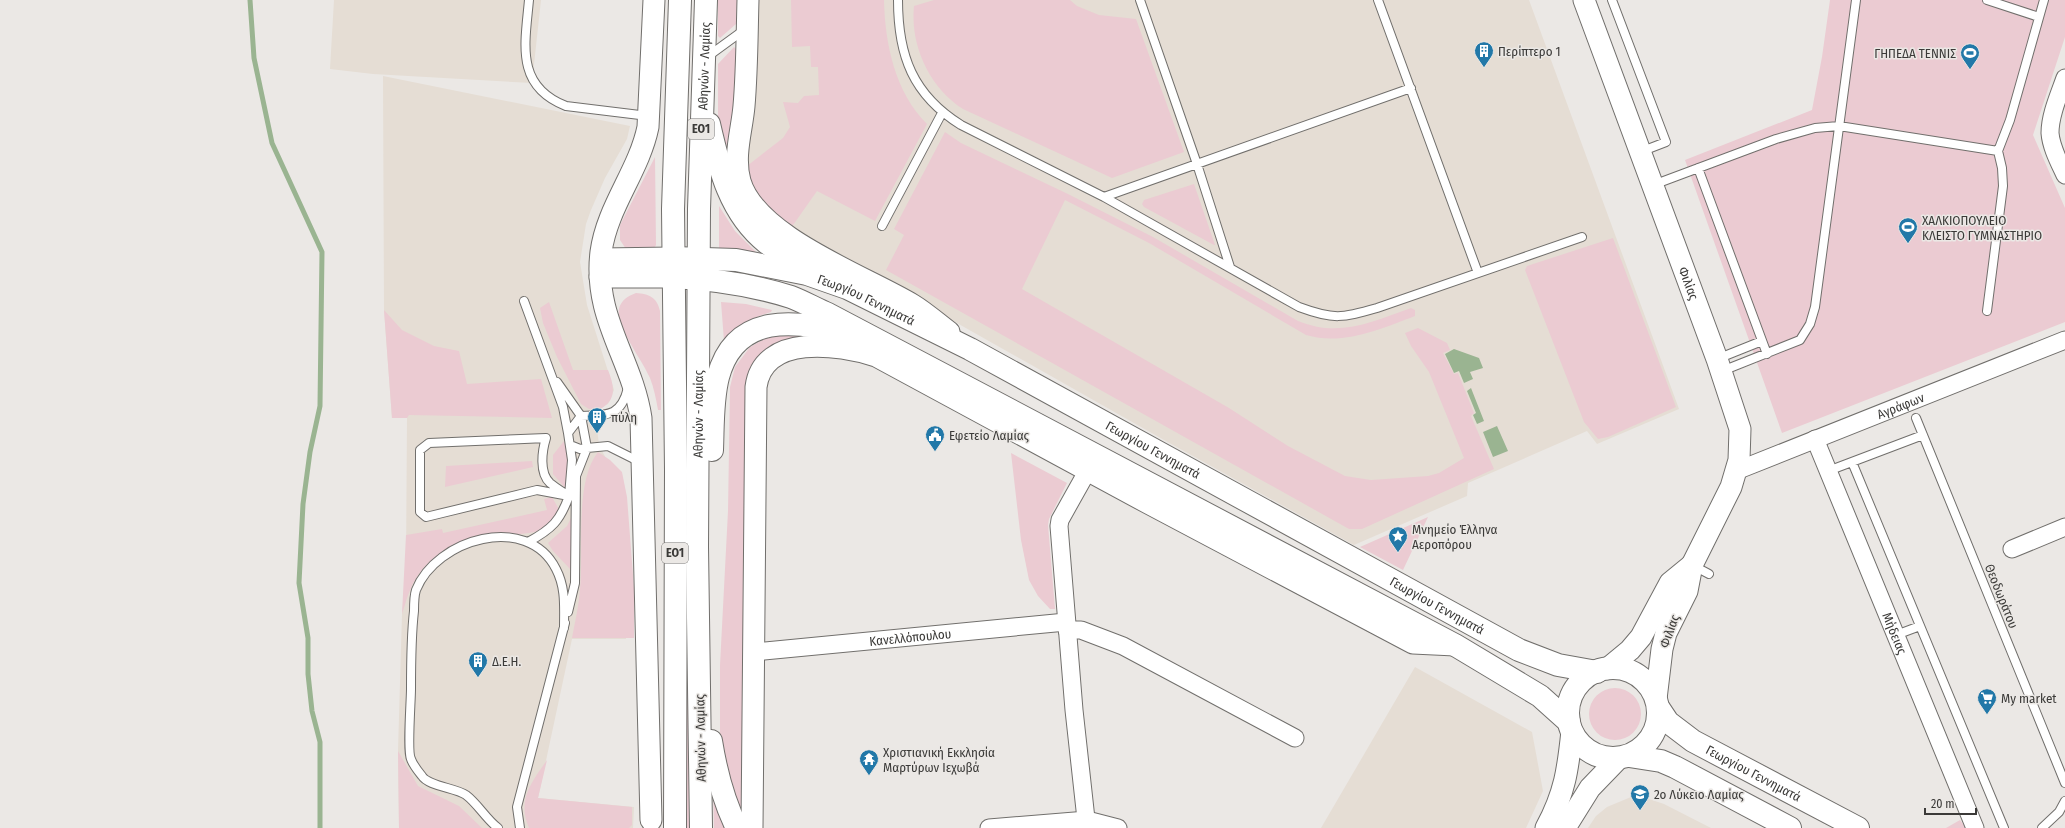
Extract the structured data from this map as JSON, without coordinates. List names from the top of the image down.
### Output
{
  "streets": {
    "main road": ["Αθηνών - Λαμίας", "ΕΟ1", "Γεωργίου Γεννηματά"],
    "street": [
      "Φιλίας",
      "Αγράφων",
      "Μήδειας",
      "Κανελλόπουλου"
    ],
    "lane": ["Θεοδωράτου"]
  },
  "crossings": [
    ["Αθηνών - Λαμίας", "Γεωργίου Γεννηματά"],
    ["Φιλίας", "Γεωργίου Γεννηματά"],
    ["Φιλίας", "Αγράφων"],
    ["Αγράφων", "Μήδειας"]
  ],
  "places": {
    "building": ["Περίπτερο 1", "πύλη", "Δ.Ε.Η."],
    "sports": ["ΓΗΠΕΔΑ ΤΕΝΝΙΣ", "ΧΑΛΚΙΟΠΟΥΛΕΙΟ ΚΛΕΙΣΤΟ ΓΥΜΝΑΣΤΗΡΙΟ"],
    "public building": ["Εφετείο Λαμίας"],
    "place": ["Μνημείο Έλληνα Αεροπόρου"],
    "supermarket": ["My market"],
    "temple": ["Χριστιανική Εκκλησία Μαρτύρων Ιεχωβά"],
    "school or university": ["2ο Λύκειο Λαμίας"]
  },
  "scale_bar": "20 m"
}
